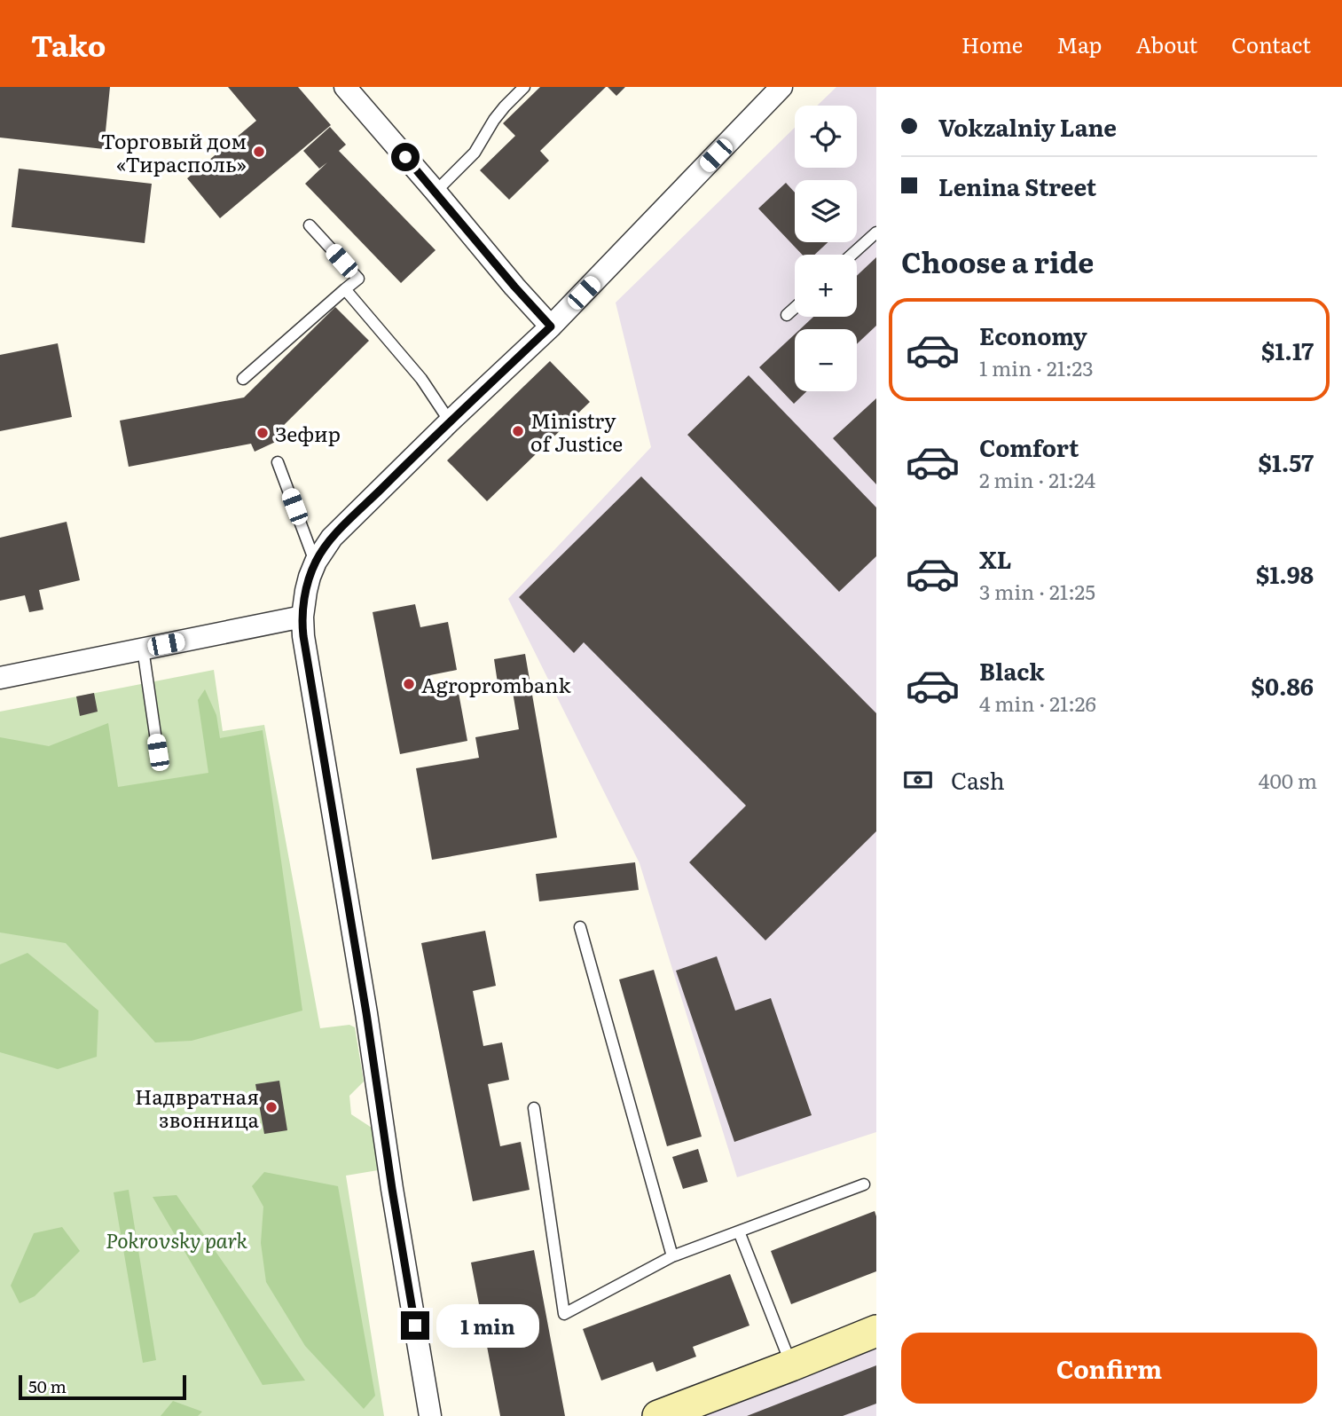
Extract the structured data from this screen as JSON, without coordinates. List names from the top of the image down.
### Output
{
  "parks": ["Pokrovsky park"],
  "places": [
    "Торговый дом «Тирасполь»",
    "Ministry of Justice",
    "Зефир",
    "Agroprombank",
    "Надвратная звонница"
  ],
  "scale_bar": "50 m",
  "page": {
    "header": "Tako",
    "nav": [
      "Home",
      "Map",
      "About",
      "Contact"
    ],
    "banner": ["Vokzalniy Lane", "Lenina Street"],
    "map_buttons": ["+", "−"],
    "heading": "Choose a ride",
    "list": [
      {
        "name": "Economy",
        "note": "1 min · 21:23",
        "value": "$1.17"
      },
      {
        "name": "Comfort",
        "note": "2 min · 21:24",
        "value": "$1.57"
      },
      {
        "name": "XL",
        "note": "3 min · 21:25",
        "value": "$1.98"
      },
      {
        "name": "Black",
        "note": "4 min · 21:26",
        "value": "$0.86"
      }
    ],
    "pay": ["Cash", "400 m"],
    "bubble": "1 min",
    "buttons": "Confirm",
    "scale": "50 m"
  }
}
